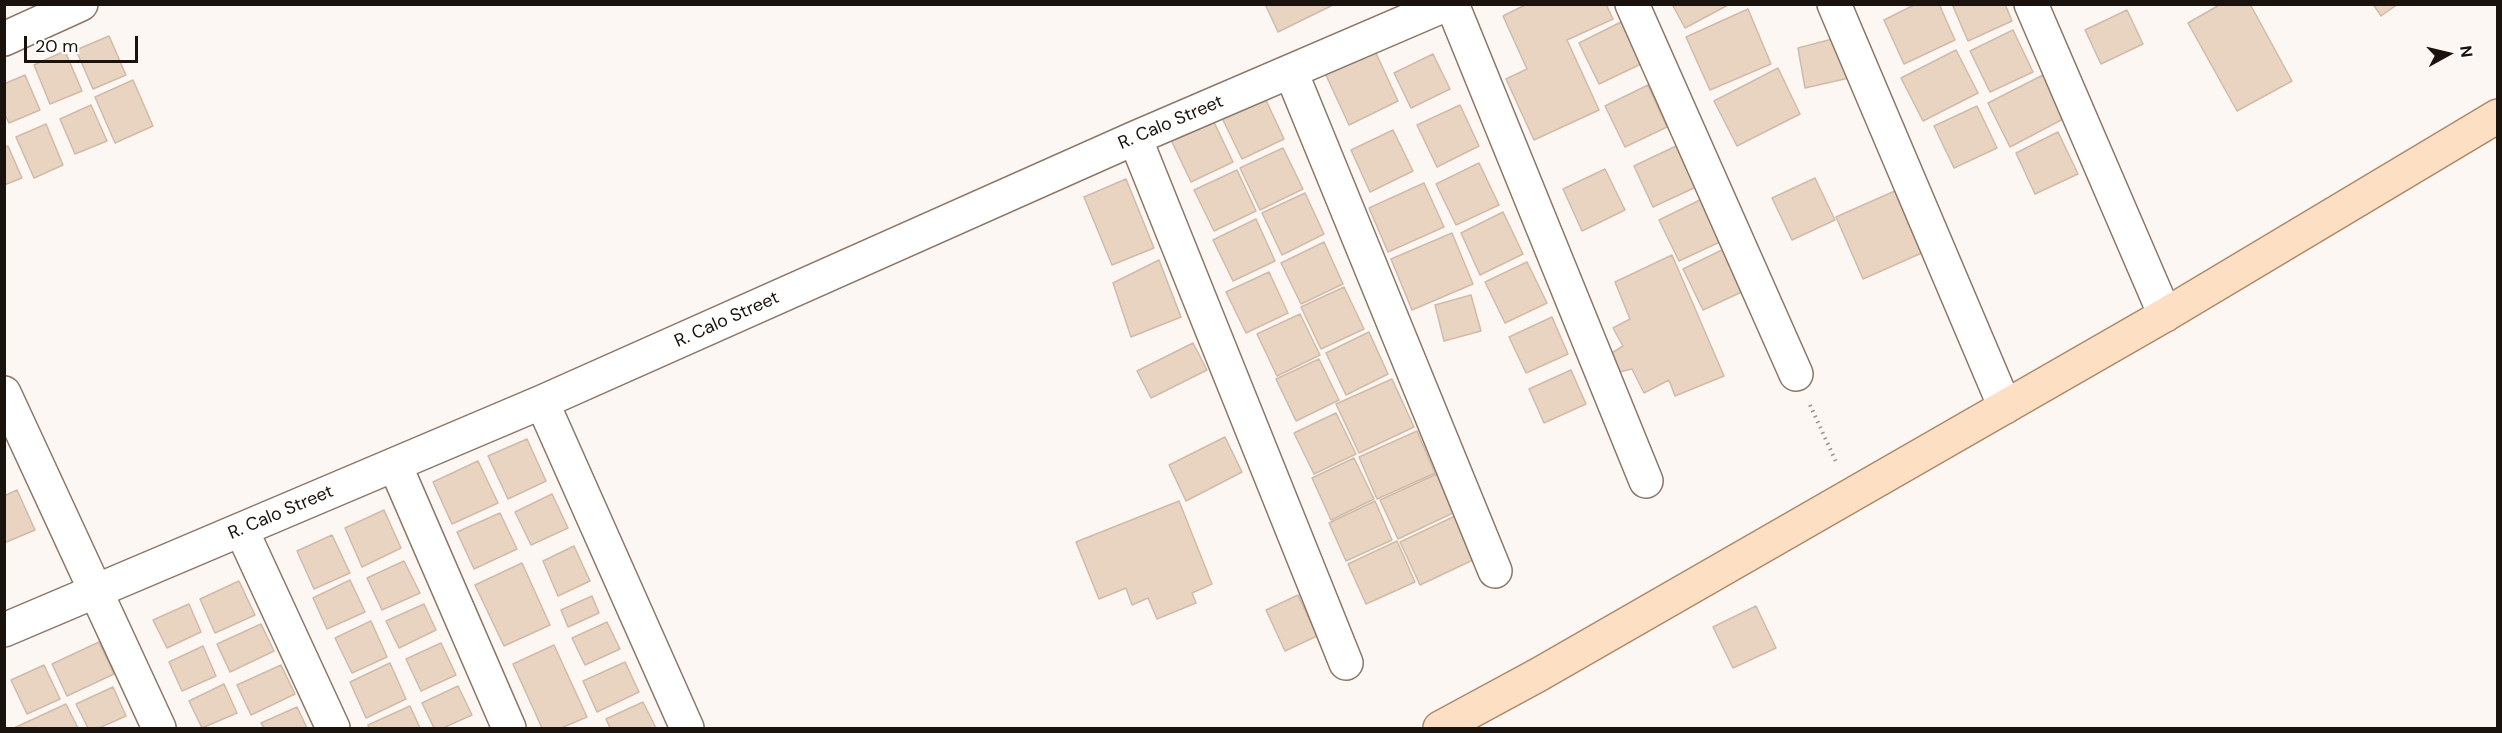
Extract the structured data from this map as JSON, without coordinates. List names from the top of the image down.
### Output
{
  "streets": {
    "street": ["R. Calo Street"]
  },
  "scale_bar": "20 m",
  "north": "right"
}
